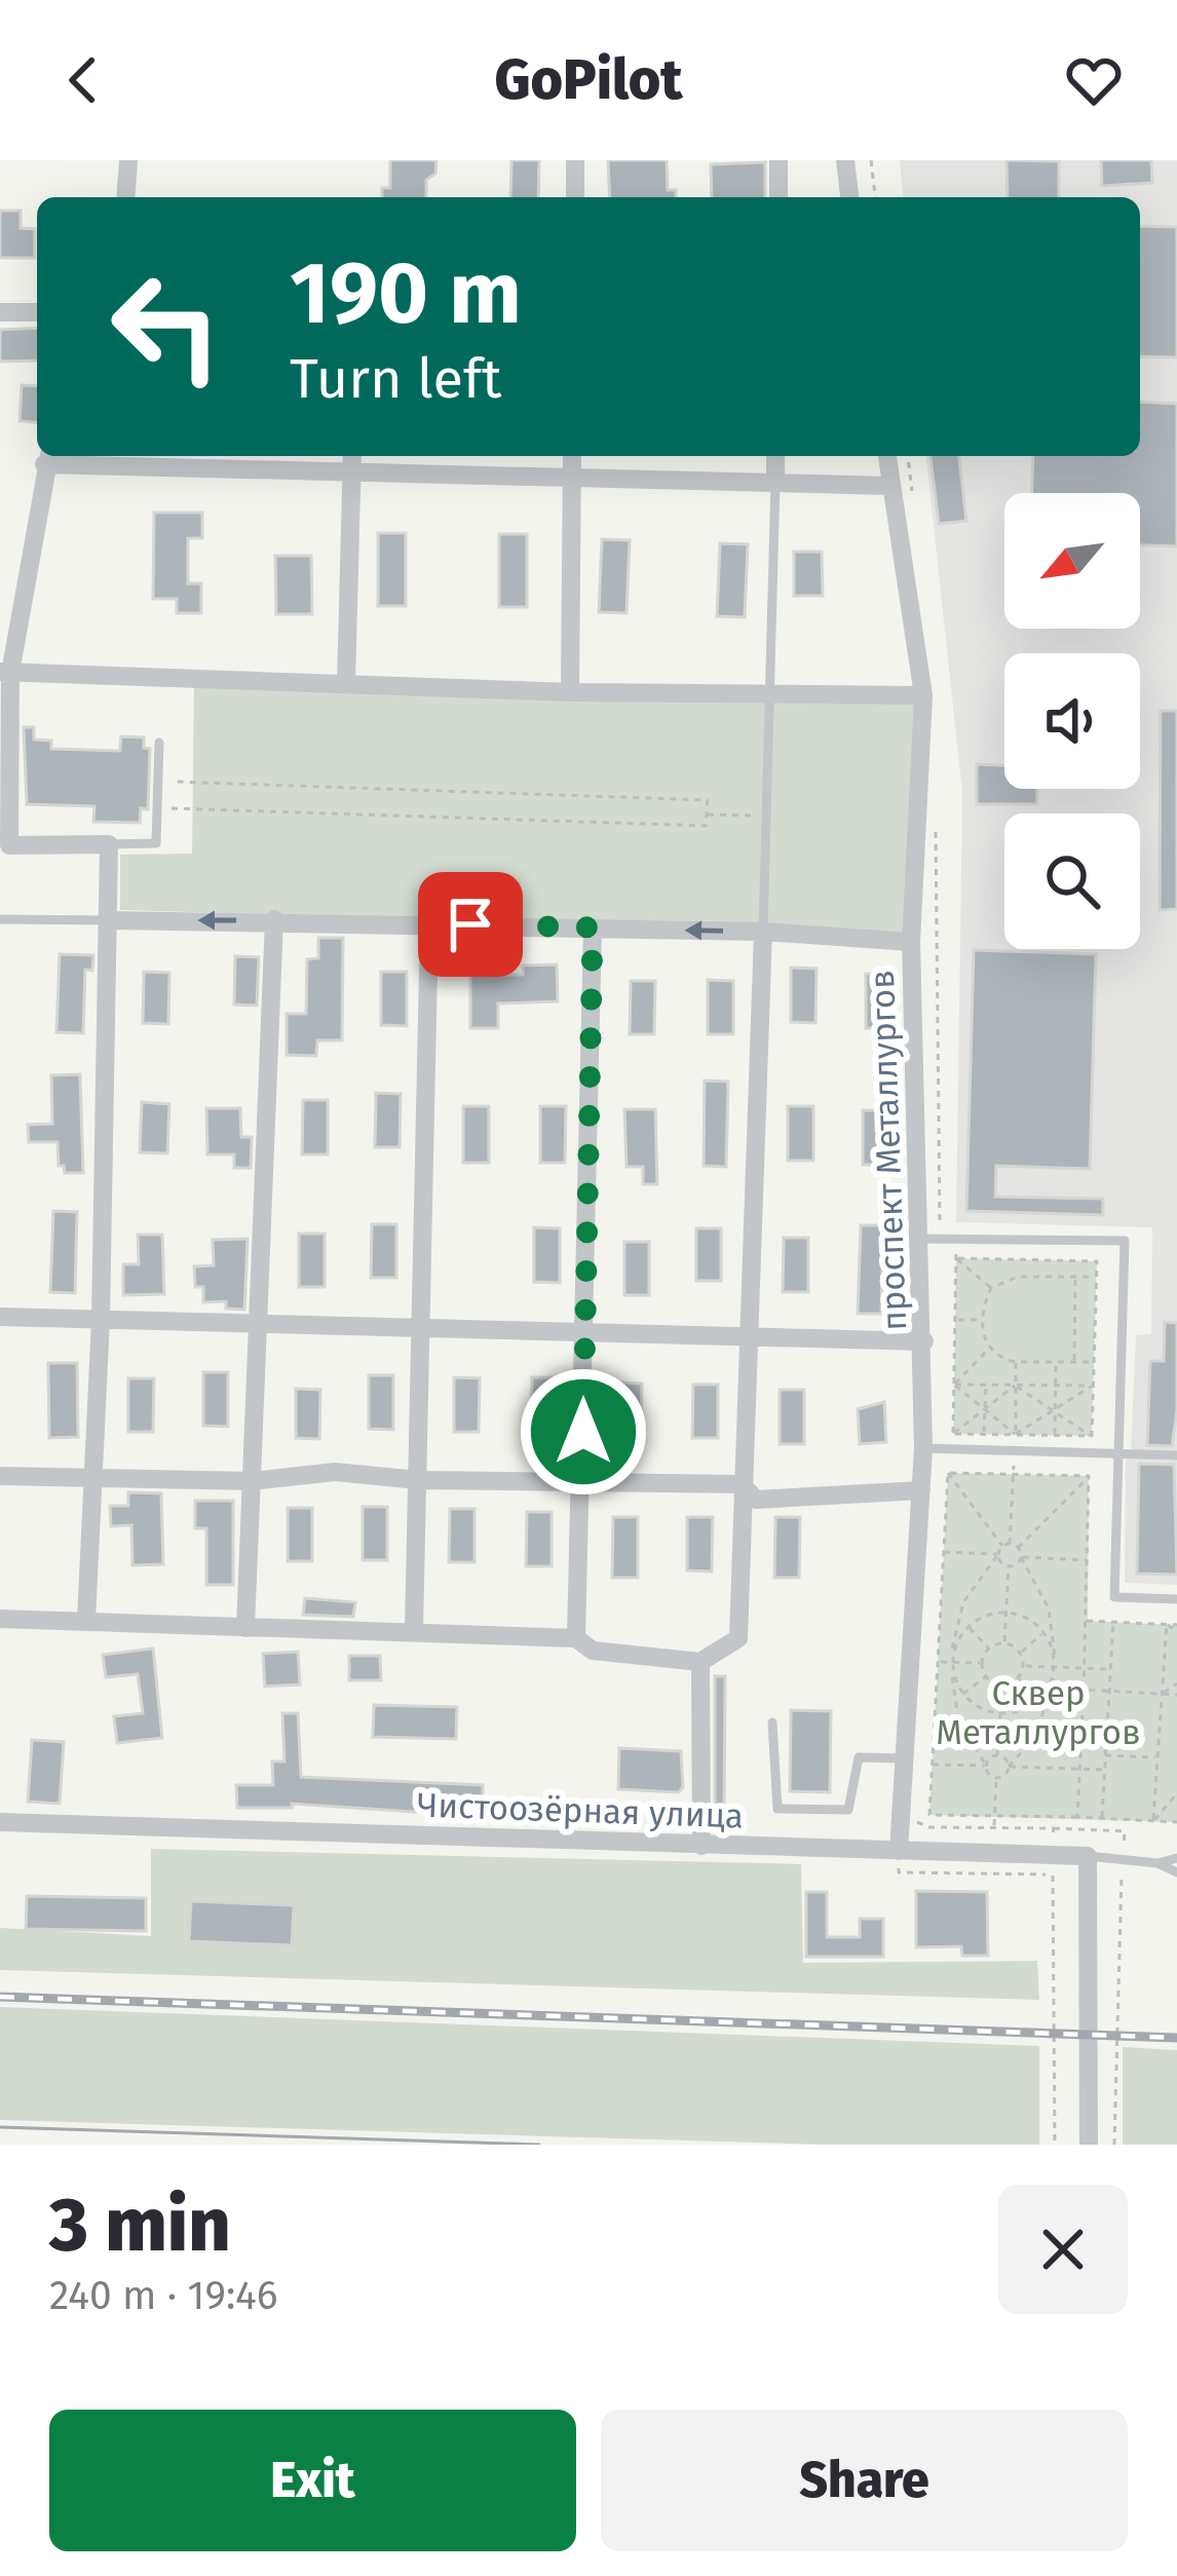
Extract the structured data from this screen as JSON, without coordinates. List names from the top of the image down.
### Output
{
  "streets": {
    "street": ["проспект Металлургов", "Чистоозёрная улица"]
  },
  "crossings": [
    ["проспект Металлургов", "Чистоозёрная улица"]
  ],
  "parks": ["Сквер Металлургов"],
  "north": "bottom left",
  "page": {
    "header": "GoPilot",
    "turn": ["190 m", "Turn left"],
    "heading": ["3 min", "240 m · 19:46"],
    "buttons": ["Exit", "Share"]
  }
}
